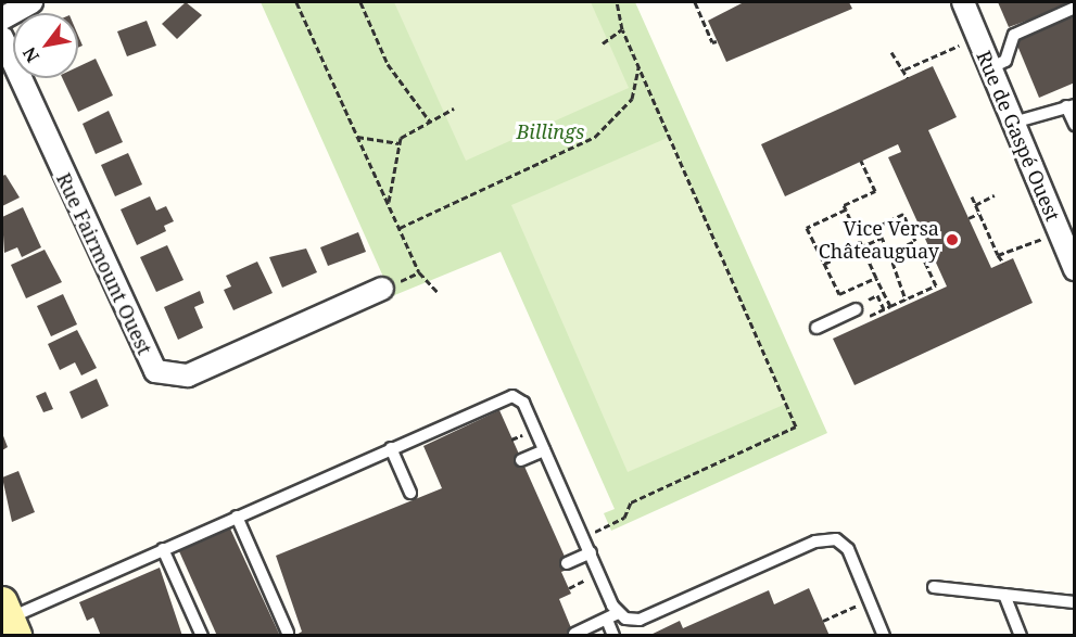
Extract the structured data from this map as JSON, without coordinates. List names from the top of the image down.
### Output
{
  "streets": {
    "street": ["Rue de Gaspé Ouest", "Rue Fairmount Ouest"]
  },
  "parks": ["Billings"],
  "places": ["Vice Versa Châteauguay"],
  "north": "bottom left"
}
